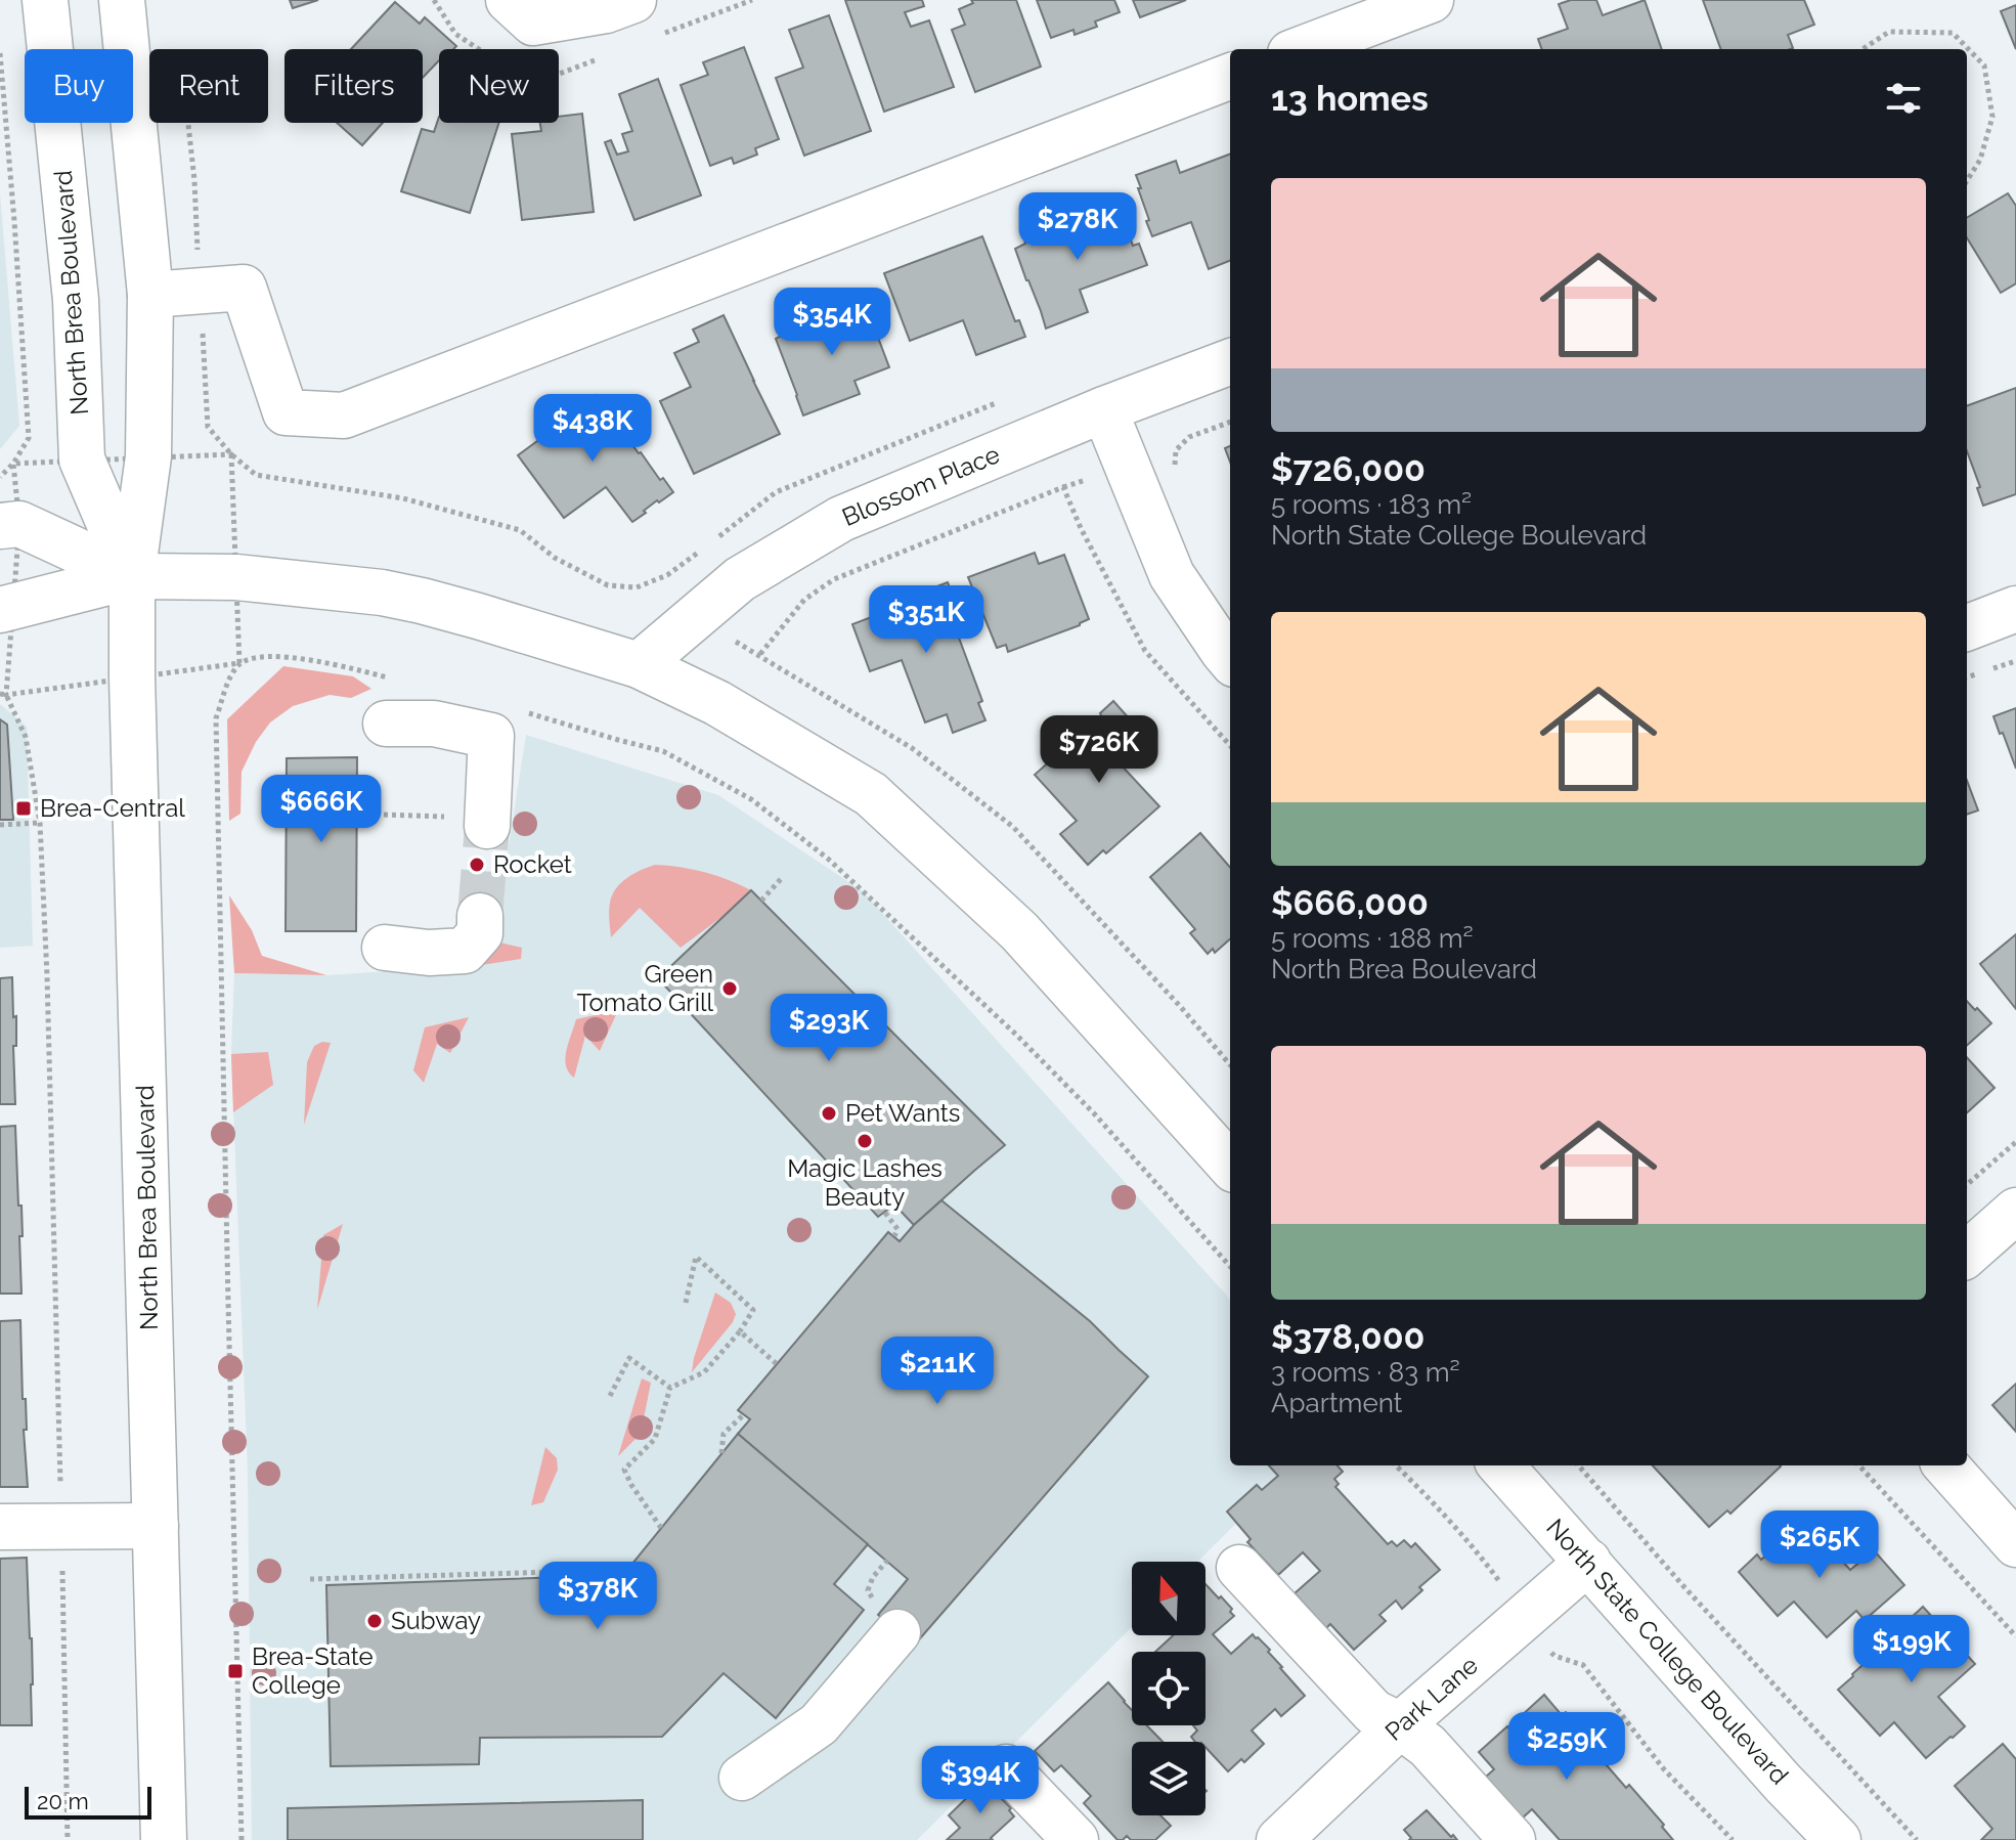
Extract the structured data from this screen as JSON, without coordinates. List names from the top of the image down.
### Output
{
  "streets": {
    "main road": [
      "North Brea Boulevard",
      "Blossom Place",
      "North State College Boulevard",
      "Park Lane"
    ]
  },
  "crossings": [
    ["North State College Boulevard", "Park Lane"]
  ],
  "places": {
    "transit": ["Brea-Central", "Brea-State College"],
    "other": [
      "Rocket",
      "Green Tomato Grill",
      "Pet Wants",
      "Magic Lashes Beauty",
      "Subway"
    ]
  },
  "scale_bar": "20 m",
  "north": "top",
  "page": {
    "chip": [
      "Buy",
      "Rent",
      "Filters",
      "New"
    ],
    "heading": "13 homes",
    "list": [
      {
        "name": "$726,000",
        "note": "5 rooms · 183 m² · North State College Boulevard"
      },
      {
        "name": "$666,000",
        "note": "5 rooms · 188 m² · North Brea Boulevard"
      },
      {
        "name": "$378,000",
        "note": "3 rooms · 83 m² · Apartment"
      }
    ],
    "price": [
      "$278K",
      "$354K",
      "$438K",
      "$351K",
      "$726K",
      "$666K",
      "$293K",
      "$211K",
      "$265K",
      "$378K",
      "$199K",
      "$259K",
      "$394K"
    ],
    "scale": "20 m"
  }
}
